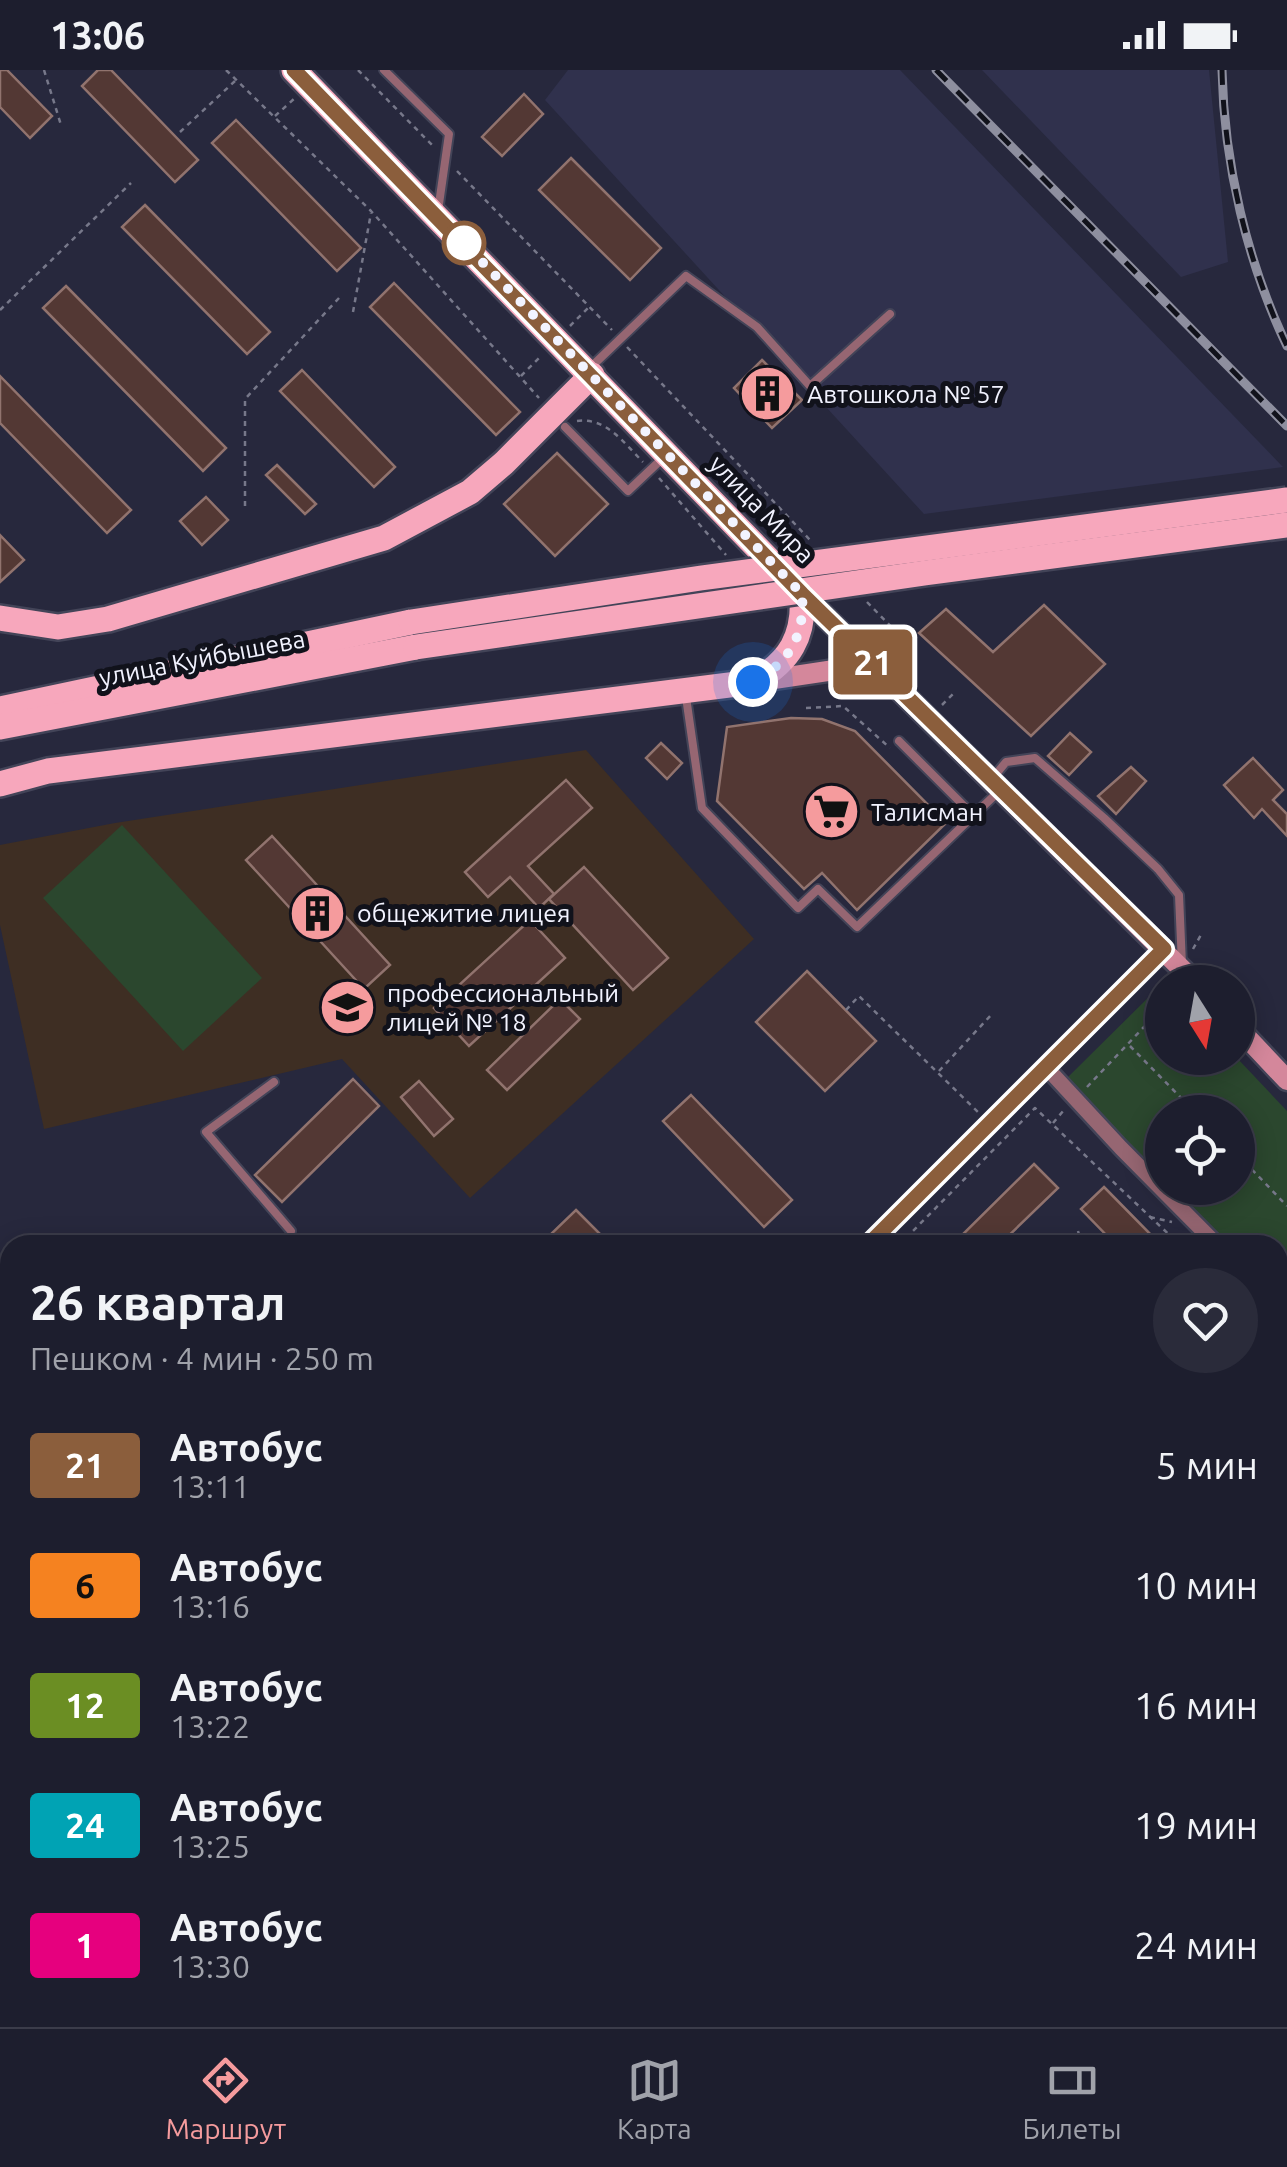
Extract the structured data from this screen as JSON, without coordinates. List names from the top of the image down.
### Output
{
  "streets": {
    "main road": ["улица Мира", "улица Куйбышева"]
  },
  "places": {
    "building": ["Автошкола № 57", "общежитие лицея"],
    "supermarket": ["Талисман"],
    "school or university": ["профессиональный лицей № 18"]
  },
  "lines": ["bus line 21"],
  "north": "bottom",
  "page": {
    "status": "13:06",
    "on_map": "21",
    "heading": ["26 квартал", "Пешком · 4 мин · 250 m"],
    "list": [
      {
        "mark": "21",
        "name": "Автобус",
        "note": "13:11",
        "value": "5 мин"
      },
      {
        "mark": "6",
        "name": "Автобус",
        "note": "13:16",
        "value": "10 мин"
      },
      {
        "mark": "12",
        "name": "Автобус",
        "note": "13:22",
        "value": "16 мин"
      },
      {
        "mark": "24",
        "name": "Автобус",
        "note": "13:25",
        "value": "19 мин"
      },
      {
        "mark": "1",
        "name": "Автобус",
        "note": "13:30",
        "value": "24 мин"
      }
    ],
    "tabs": ["Маршрут", "Карта", "Билеты"]
  }
}
